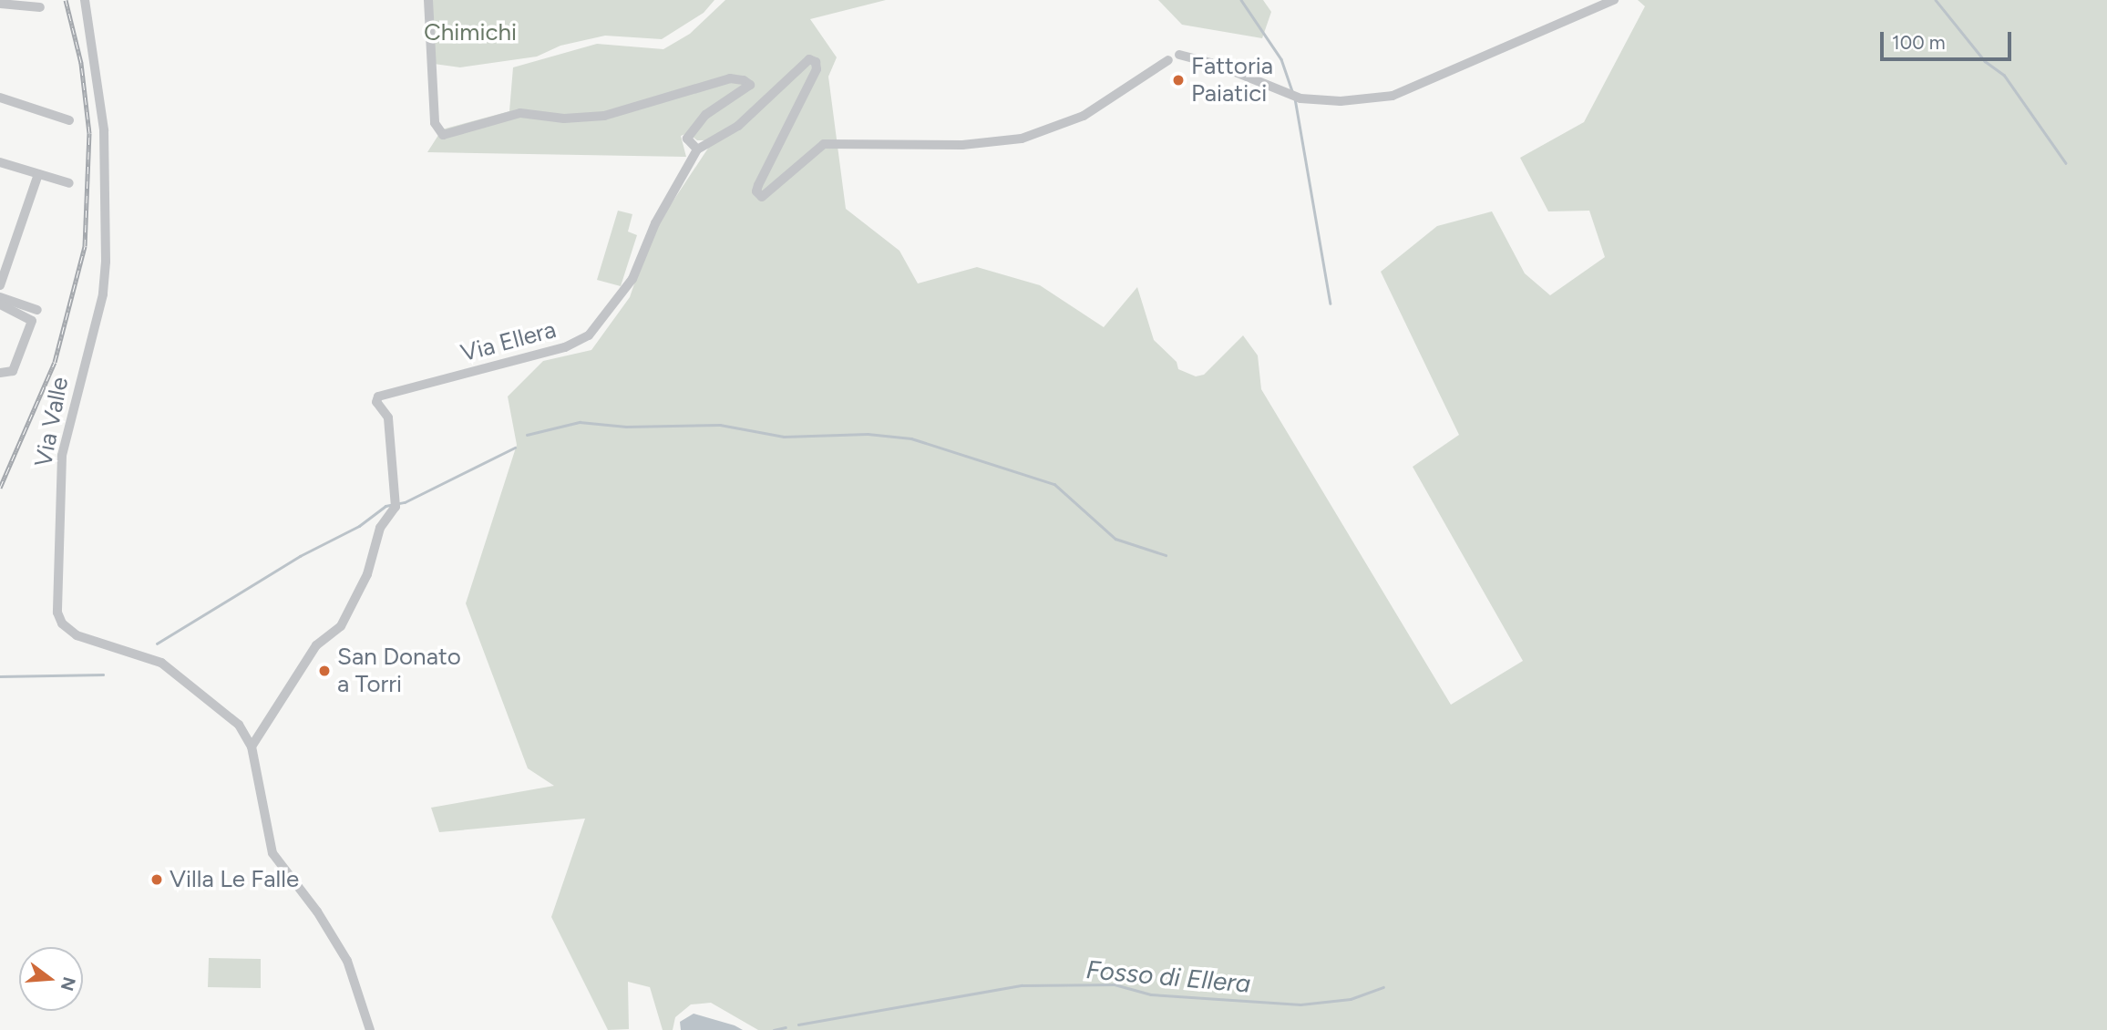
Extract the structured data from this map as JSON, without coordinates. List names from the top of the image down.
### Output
{
  "streets": {
    "street": ["Via Ellera", "Via Valle"]
  },
  "crossings": [
    ["Via Ellera", "Via Valle"]
  ],
  "water": ["Fosso di Ellera"],
  "parks": ["Chimichi"],
  "places": ["Fattoria Paiatici", "San Donato a Torri", "Villa Le Falle"],
  "scale_bar": "100 m",
  "north": "right"
}
